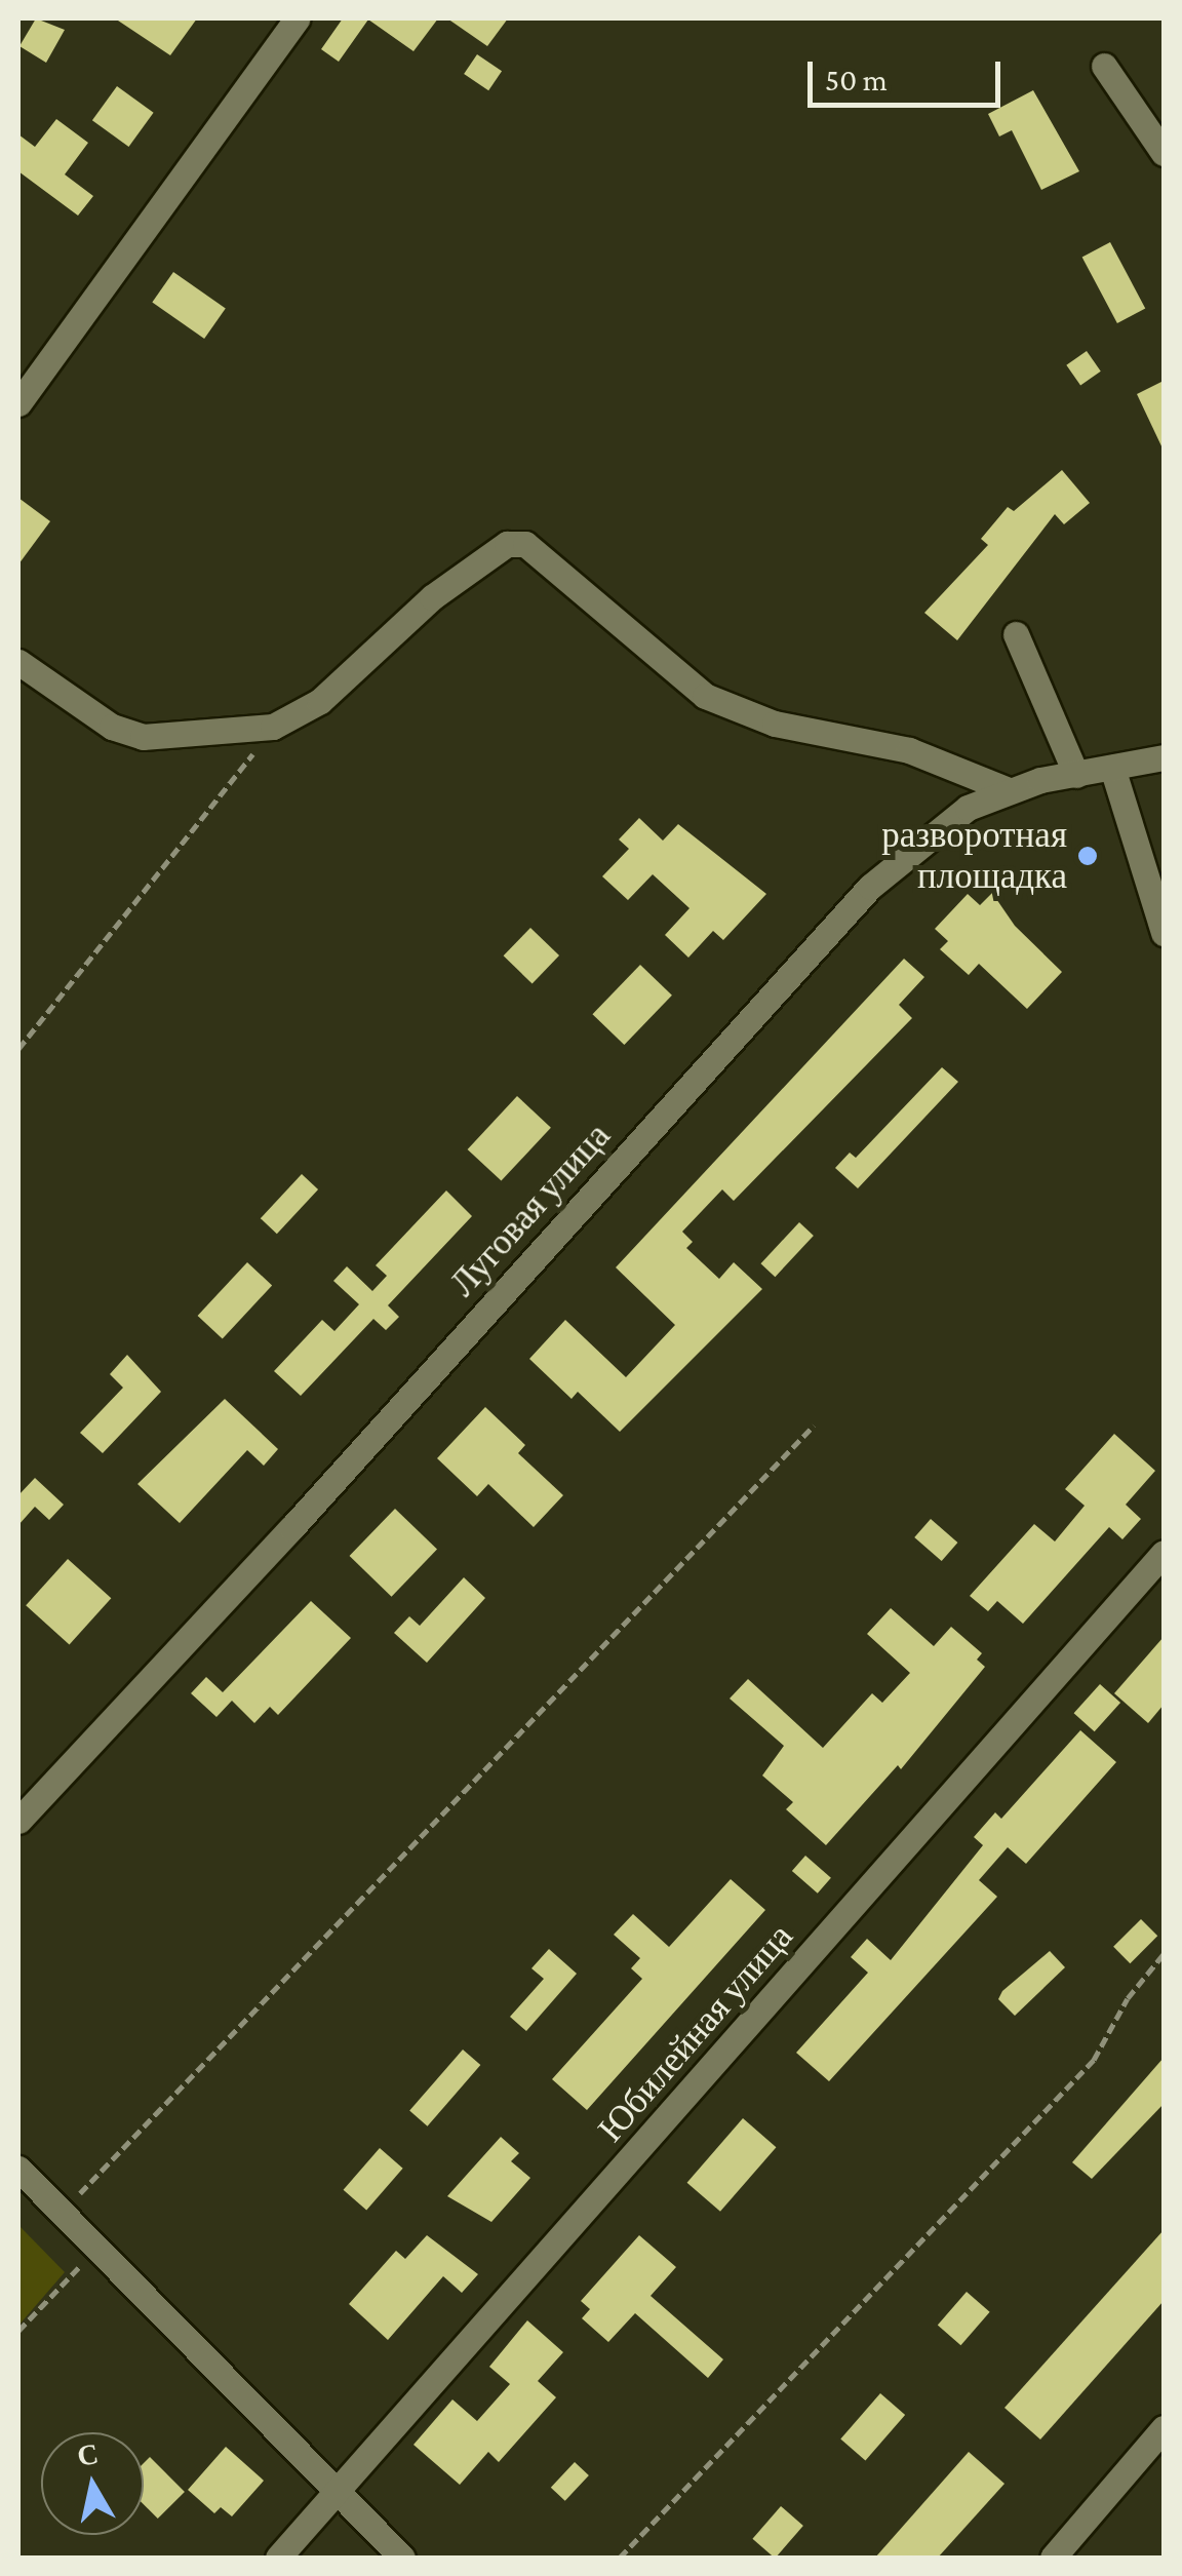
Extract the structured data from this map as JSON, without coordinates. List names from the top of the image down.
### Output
{
  "streets": {
    "street": ["Луговая улица", "Юбилейная улица"]
  },
  "places": ["разворотная площадка"],
  "scale_bar": "50 m",
  "north": "top"
}
